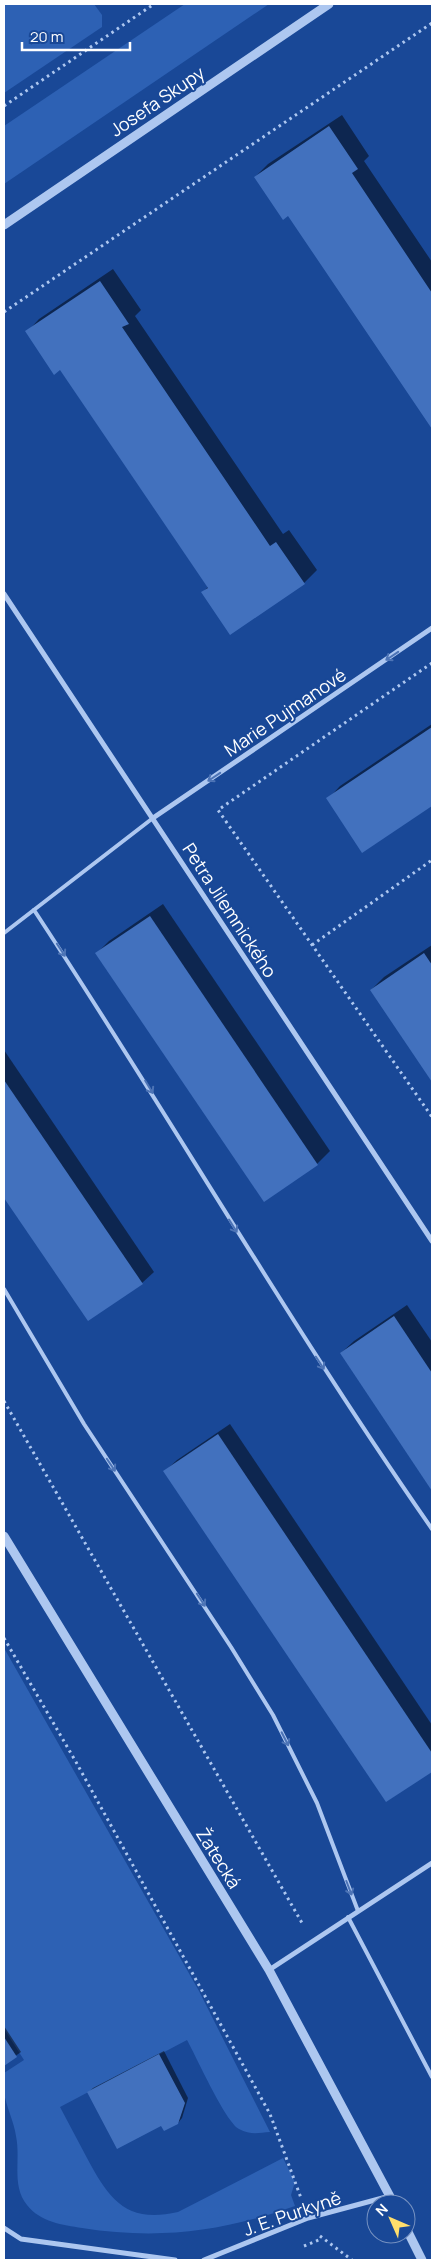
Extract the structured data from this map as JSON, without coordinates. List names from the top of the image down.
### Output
{
  "streets": {
    "street": [
      "Josefa Skupy",
      "Marie Pujmanové",
      "Petra Jilemnického",
      "Žatecká",
      "J. E. Purkyně"
    ]
  },
  "crossings": [
    ["Marie Pujmanové", "Petra Jilemnického"]
  ],
  "one_way": ["Marie Pujmanové"],
  "scale_bar": "20 m",
  "north": "top left"
}
